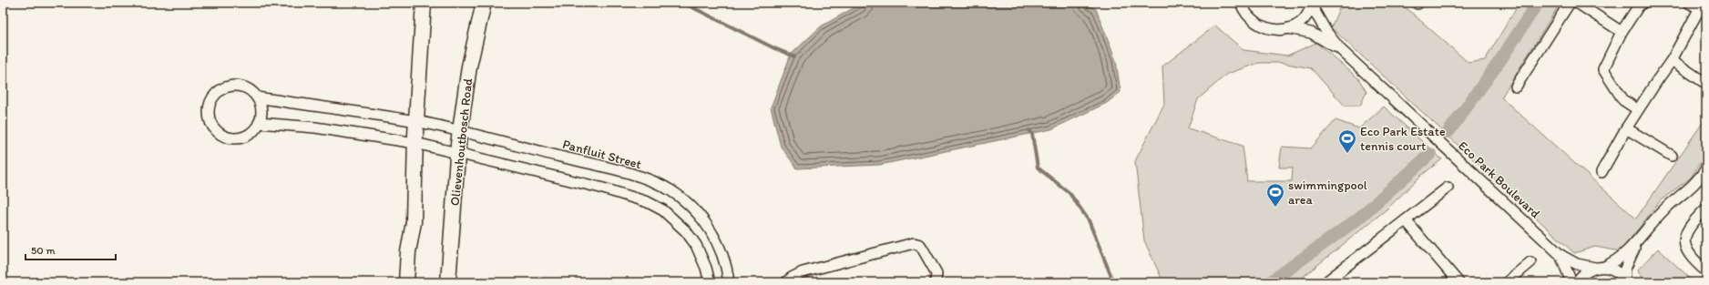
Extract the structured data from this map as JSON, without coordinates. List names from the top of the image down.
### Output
{
  "streets": {
    "main road": ["Olievenhoutbosch Road"],
    "street": ["Panfluit Street", "Eco Park Boulevard"]
  },
  "crossings": [
    ["Olievenhoutbosch Road", "Panfluit Street"]
  ],
  "places": {
    "sports": ["Eco Park Estate tennis court", "swimmingpool area"]
  },
  "scale_bar": "50 m"
}
